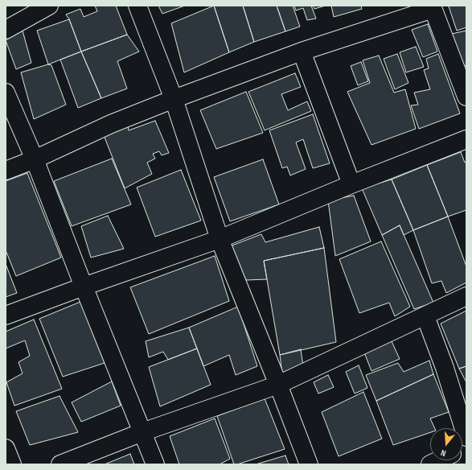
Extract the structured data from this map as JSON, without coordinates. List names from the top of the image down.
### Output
{
  "north": "bottom"
}
